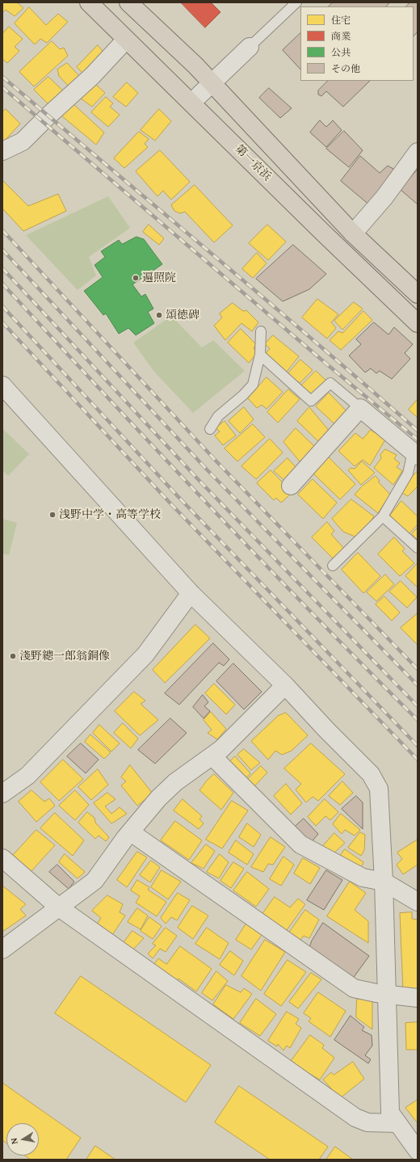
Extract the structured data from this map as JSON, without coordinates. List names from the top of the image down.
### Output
{
  "streets": {
    "highway": ["第一京浜"]
  },
  "places": [
    "遍照院",
    "頌徳碑",
    "浅野中学・高等学校",
    "淺野總一郎翁銅像"
  ],
  "legend": [
    "住宅",
    "商業",
    "公共",
    "その他"
  ],
  "north": "left"
}
